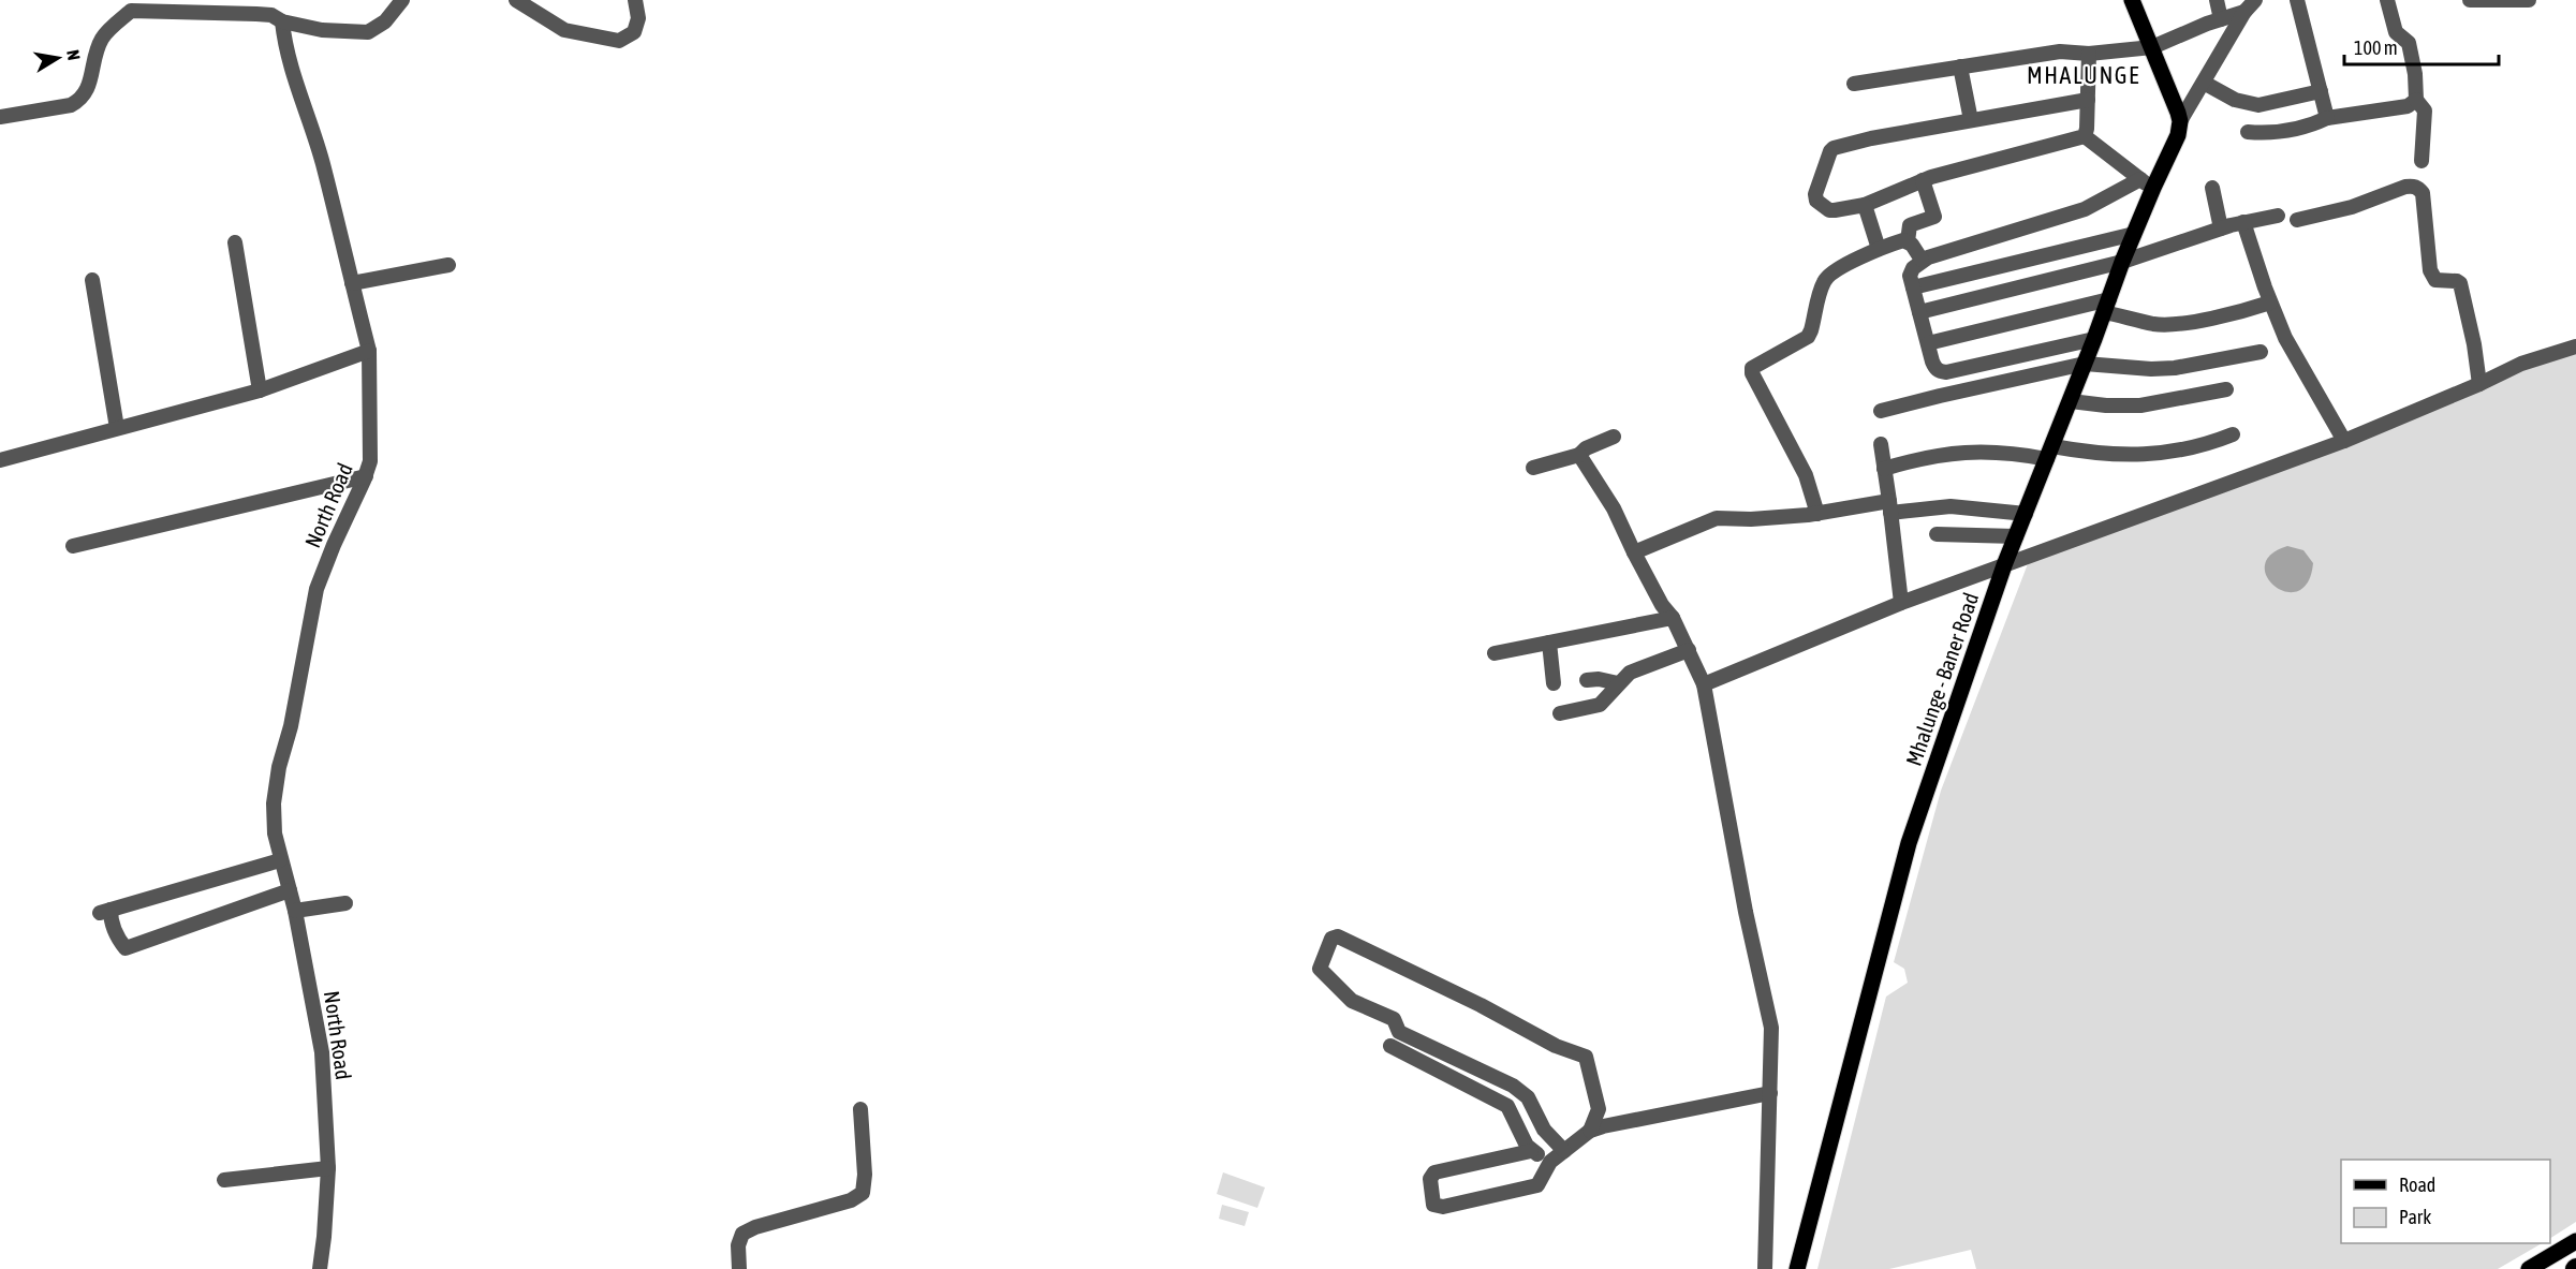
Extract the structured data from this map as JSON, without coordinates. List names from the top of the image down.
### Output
{
  "streets": {
    "main road": ["Mhalunge - Baner Road"],
    "street": ["North Road"]
  },
  "districts": ["MHALUNGE"],
  "legend": ["Road", "Park"],
  "scale_bar": "100 m",
  "north": "right"
}
